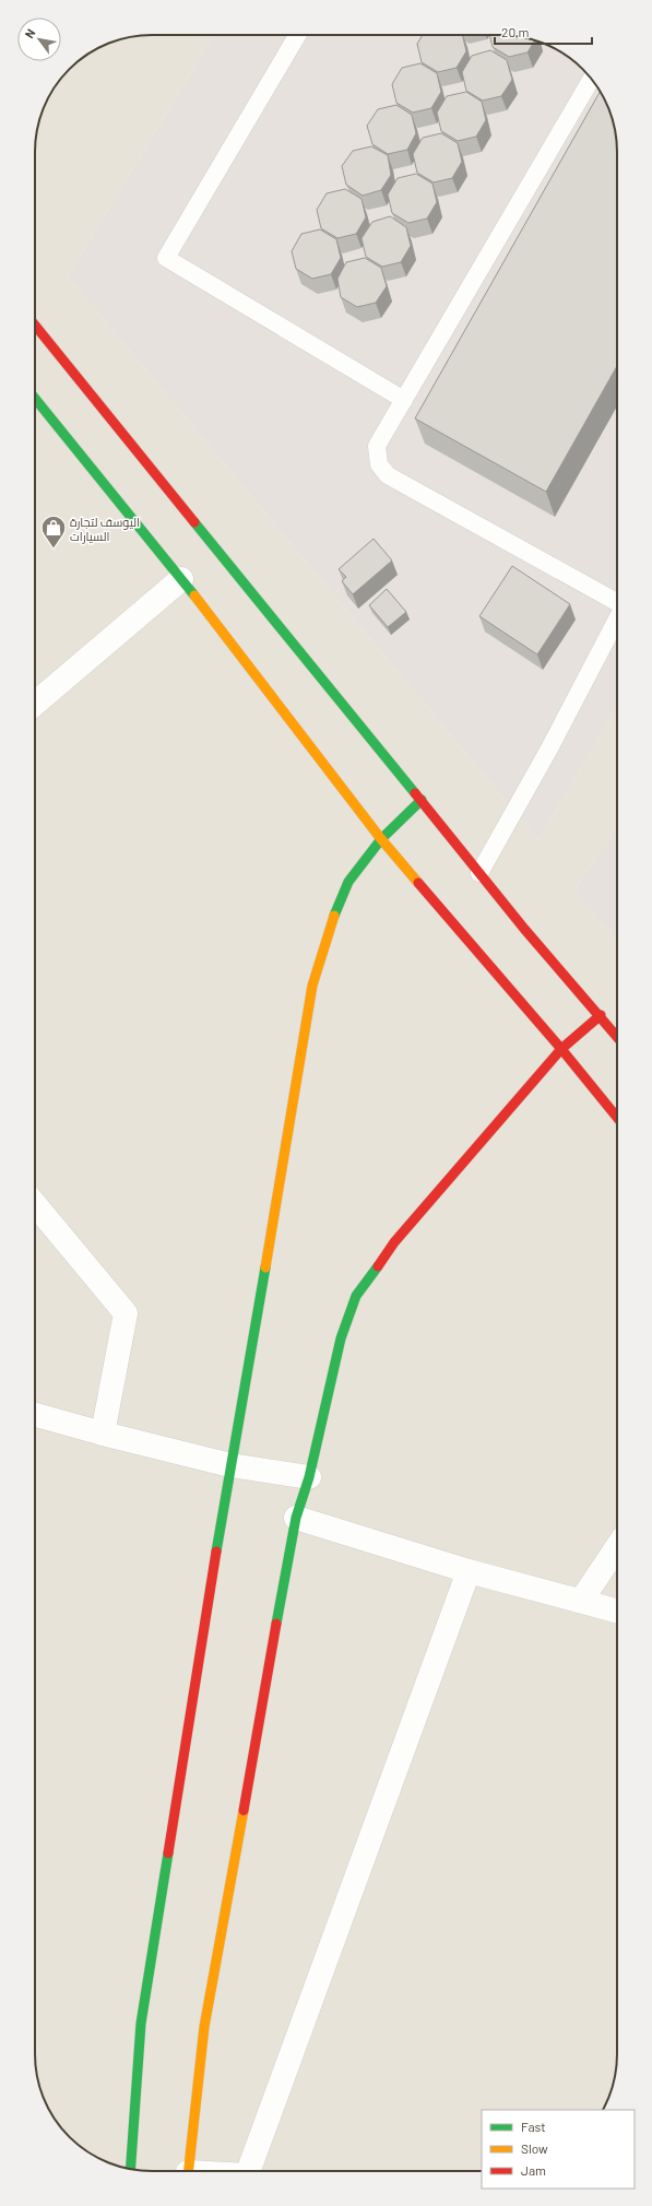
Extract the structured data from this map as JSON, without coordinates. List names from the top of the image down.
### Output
{
  "places": {
    "shop": ["اليوسف لتجارة السيارات"]
  },
  "legend": ["Fast", "Slow", "Jam"],
  "scale_bar": "20 m",
  "north": "top left"
}
